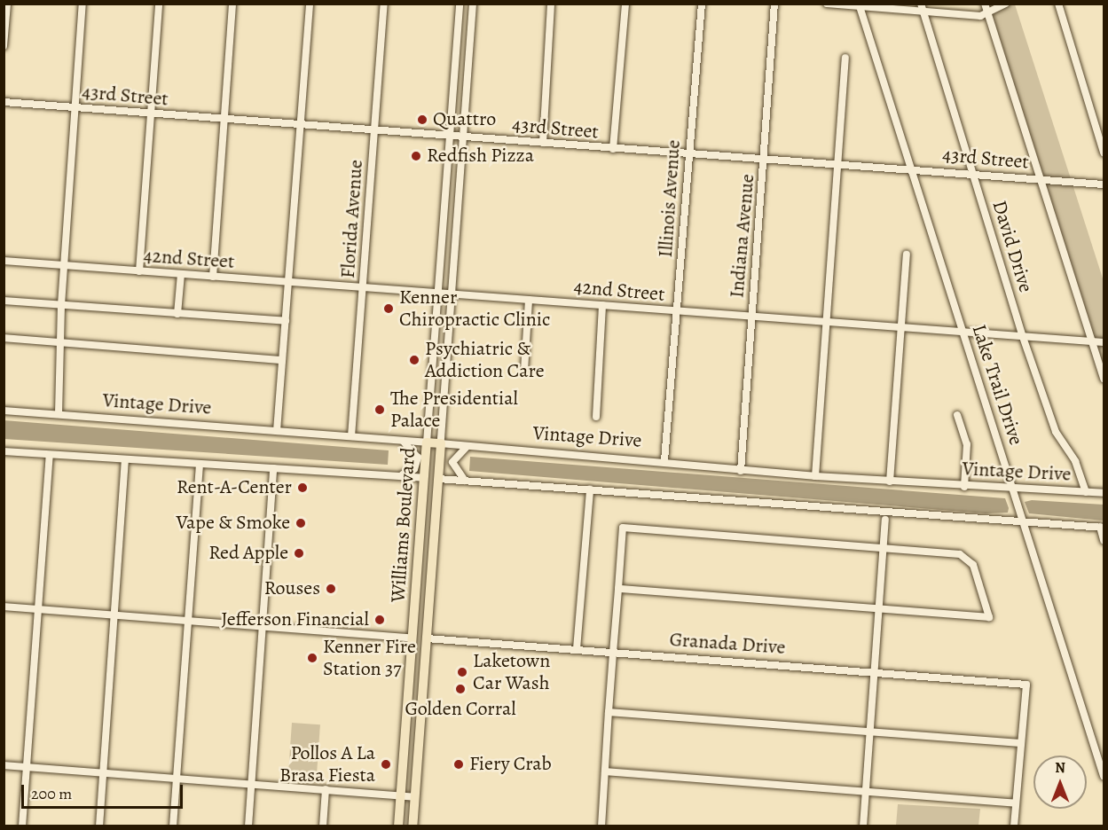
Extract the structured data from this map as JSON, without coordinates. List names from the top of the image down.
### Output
{
  "streets": {
    "main road": ["Vintage Drive", "Williams Boulevard"],
    "street": [
      "43rd Street",
      "Illinois Avenue",
      "Florida Avenue",
      "Indiana Avenue",
      "David Drive",
      "42nd Street",
      "Lake Trail Drive",
      "Granada Drive"
    ]
  },
  "crossings": [
    ["43rd Street", "Illinois Avenue"],
    ["43rd Street", "Florida Avenue"],
    ["43rd Street", "Indiana Avenue"],
    ["43rd Street", "David Drive"],
    ["43rd Street", "Lake Trail Drive"],
    ["43rd Street", "Williams Boulevard"],
    ["Illinois Avenue", "42nd Street"],
    ["Illinois Avenue", "Vintage Drive"],
    ["Florida Avenue", "42nd Street"],
    ["Florida Avenue", "Vintage Drive"],
    ["Indiana Avenue", "42nd Street"],
    ["Indiana Avenue", "Vintage Drive"],
    ["David Drive", "42nd Street"],
    ["David Drive", "Vintage Drive"],
    ["42nd Street", "Lake Trail Drive"],
    ["42nd Street", "Williams Boulevard"],
    ["Lake Trail Drive", "Vintage Drive"],
    ["Vintage Drive", "Williams Boulevard"],
    ["Williams Boulevard", "Granada Drive"]
  ],
  "places": [
    "Quattro",
    "Redfish Pizza",
    "Kenner Chiropractic Clinic",
    "Psychiatric & Addiction Care",
    "The Presidential Palace",
    "Rent-A-Center",
    "Vape & Smoke",
    "Red Apple",
    "Rouses",
    "Jefferson Financial",
    "Kenner Fire Station 37",
    "Laketown Car Wash",
    "Golden Corral",
    "Pollos A La Brasa Fiesta",
    "Fiery Crab"
  ],
  "scale_bar": "200 m",
  "north": "top"
}
